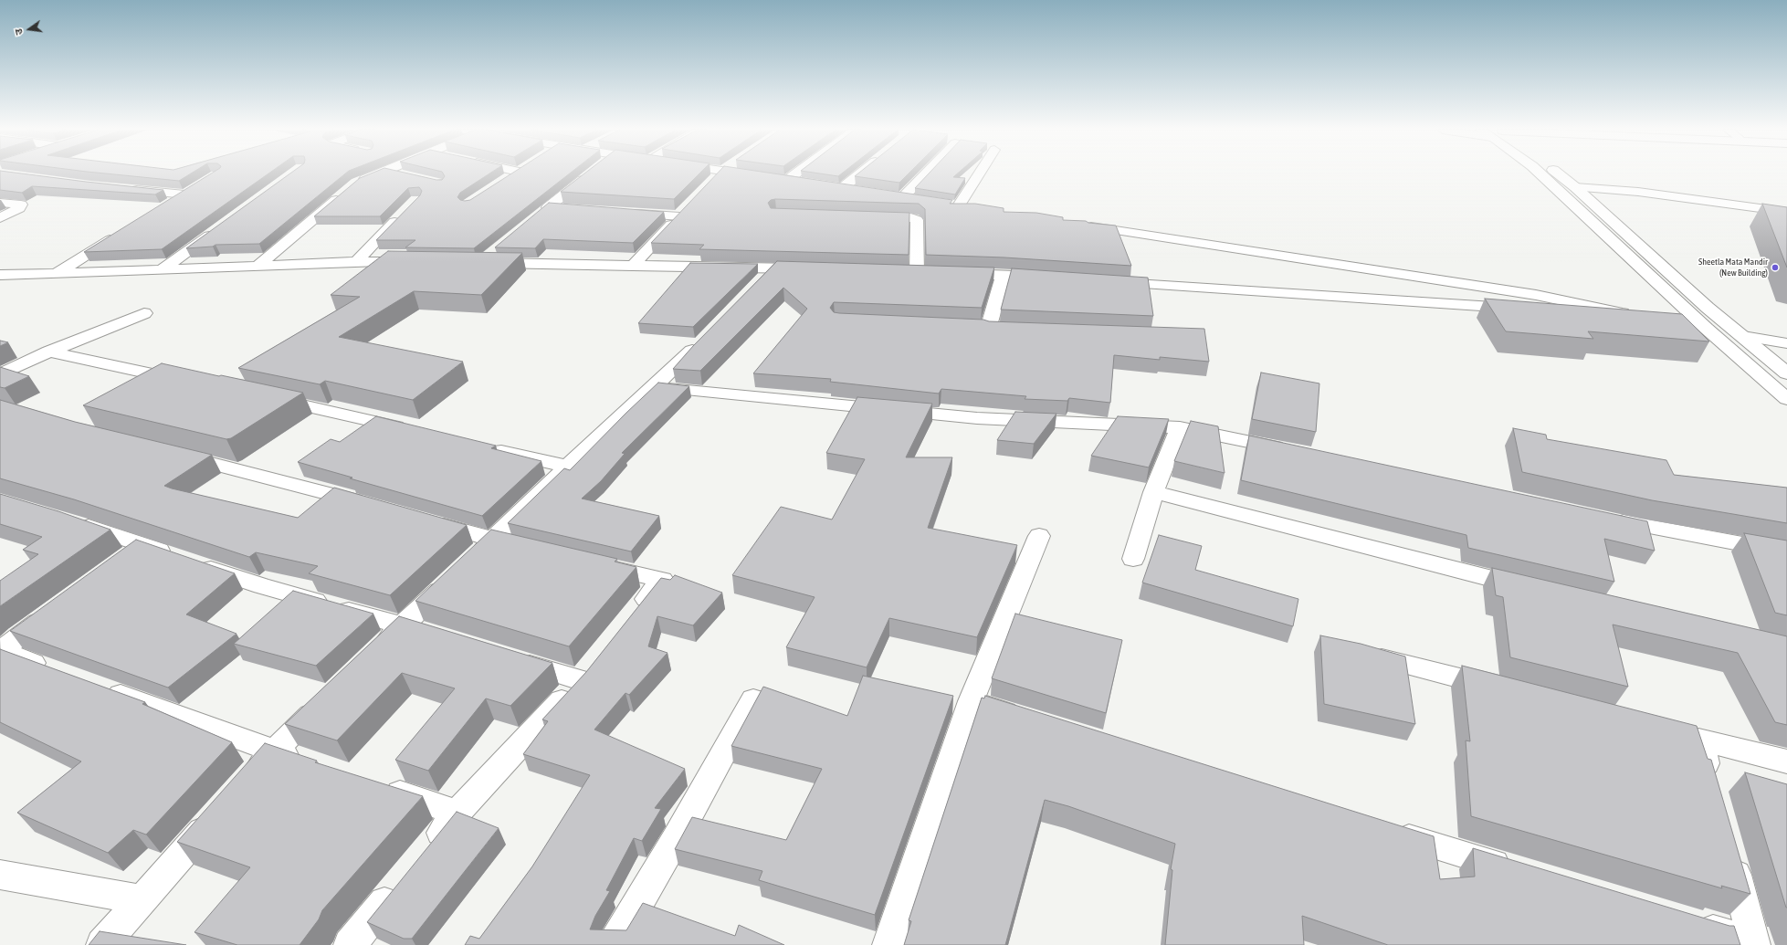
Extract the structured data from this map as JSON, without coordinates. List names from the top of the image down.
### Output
{
  "places": ["Sheetla Mata Mandir (New Building)"],
  "north": "left"
}
